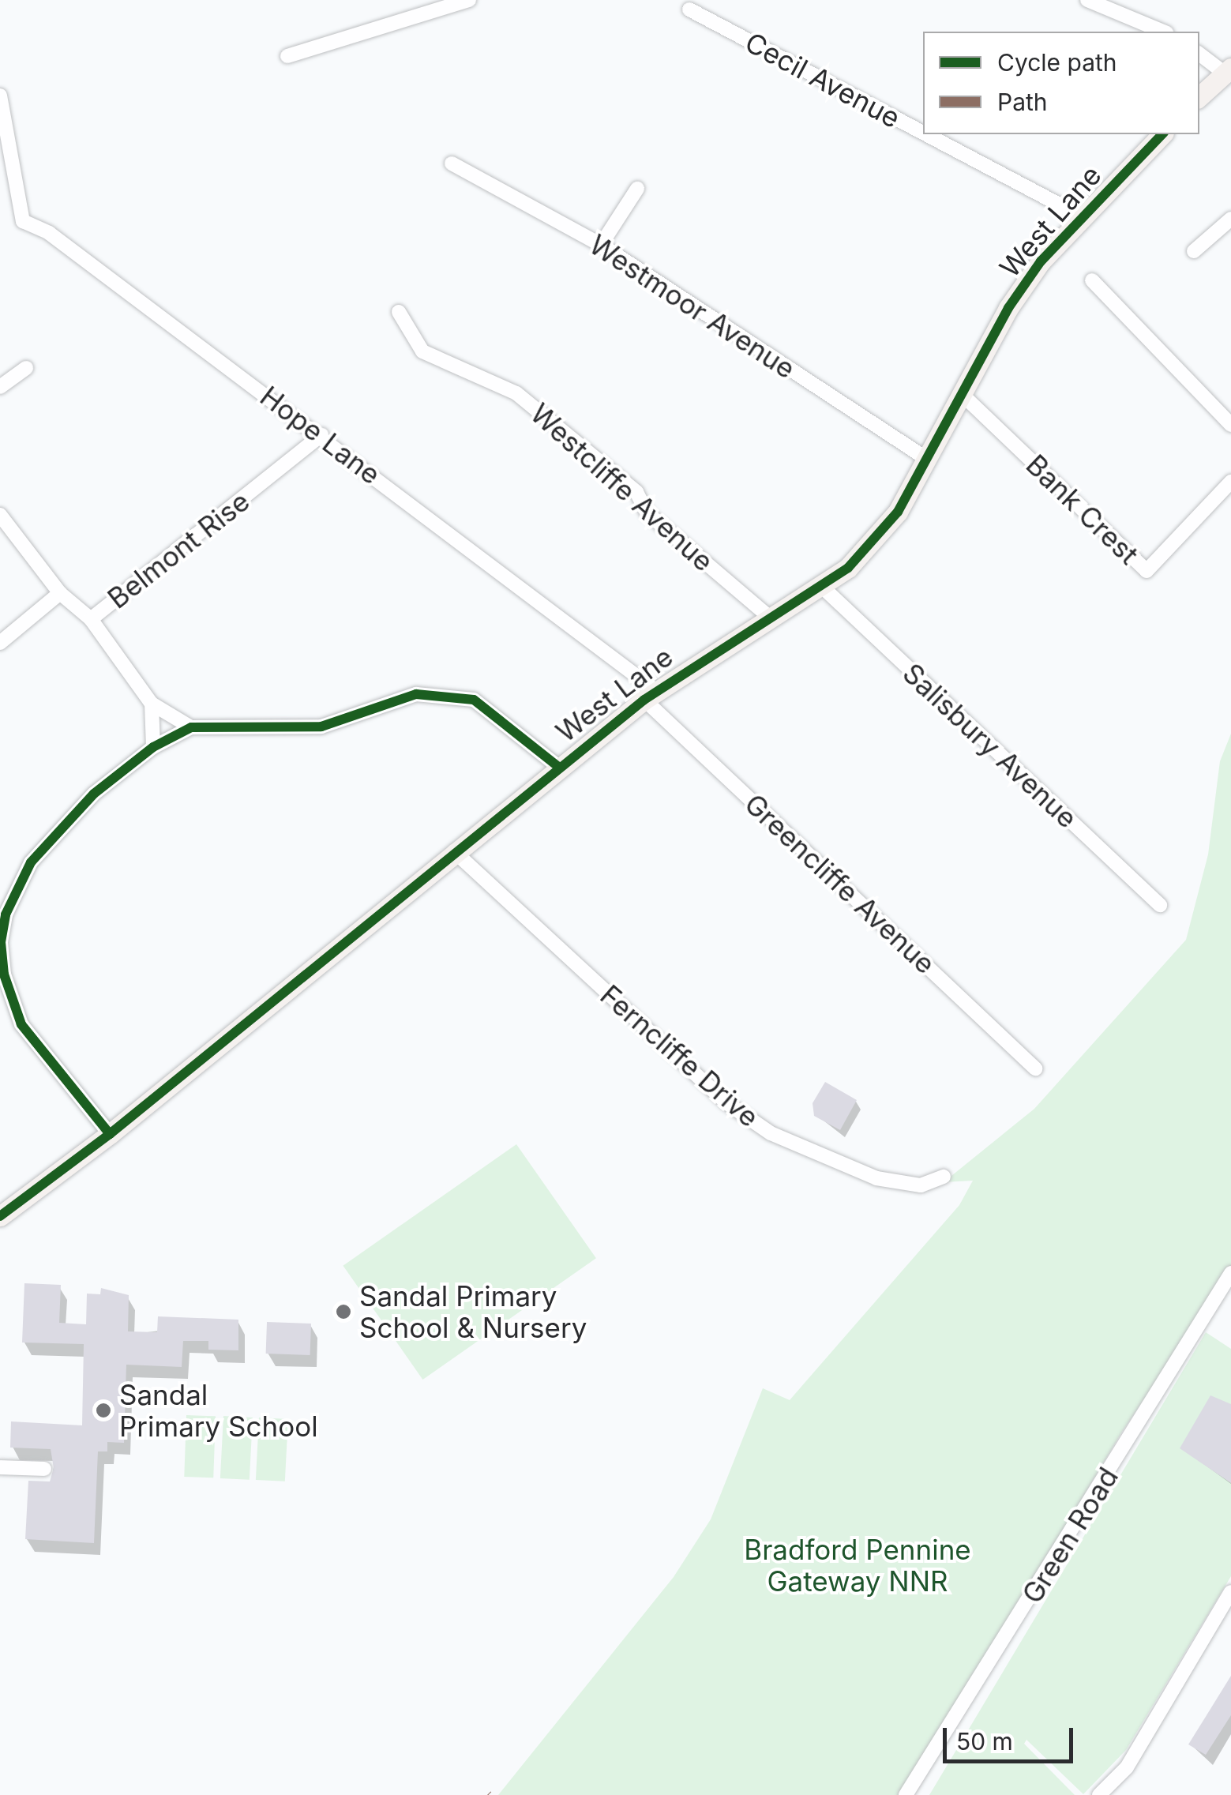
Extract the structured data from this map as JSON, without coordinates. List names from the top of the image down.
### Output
{
  "streets": {
    "street": [
      "Cecil Avenue",
      "West Lane",
      "Westmoor Avenue",
      "Hope Lane",
      "Westcliffe Avenue",
      "Bank Crest",
      "Belmont Rise",
      "Salisbury Avenue",
      "Greencliffe Avenue",
      "Ferncliffe Drive",
      "Green Road"
    ]
  },
  "crossings": [
    ["Cecil Avenue", "West Lane"],
    ["West Lane", "Westmoor Avenue"],
    ["West Lane", "Hope Lane"],
    ["West Lane", "Westcliffe Avenue"],
    ["West Lane", "Bank Crest"],
    ["West Lane", "Salisbury Avenue"],
    ["West Lane", "Greencliffe Avenue"],
    ["West Lane", "Ferncliffe Drive"],
    ["Hope Lane", "Belmont Rise"],
    ["Hope Lane", "Greencliffe Avenue"]
  ],
  "parks": ["Bradford Pennine Gateway NNR"],
  "places": ["Sandal Primary School & Nursery", "Sandal Primary School"],
  "legend": ["Cycle path", "Path"],
  "scale_bar": "50 m"
}
